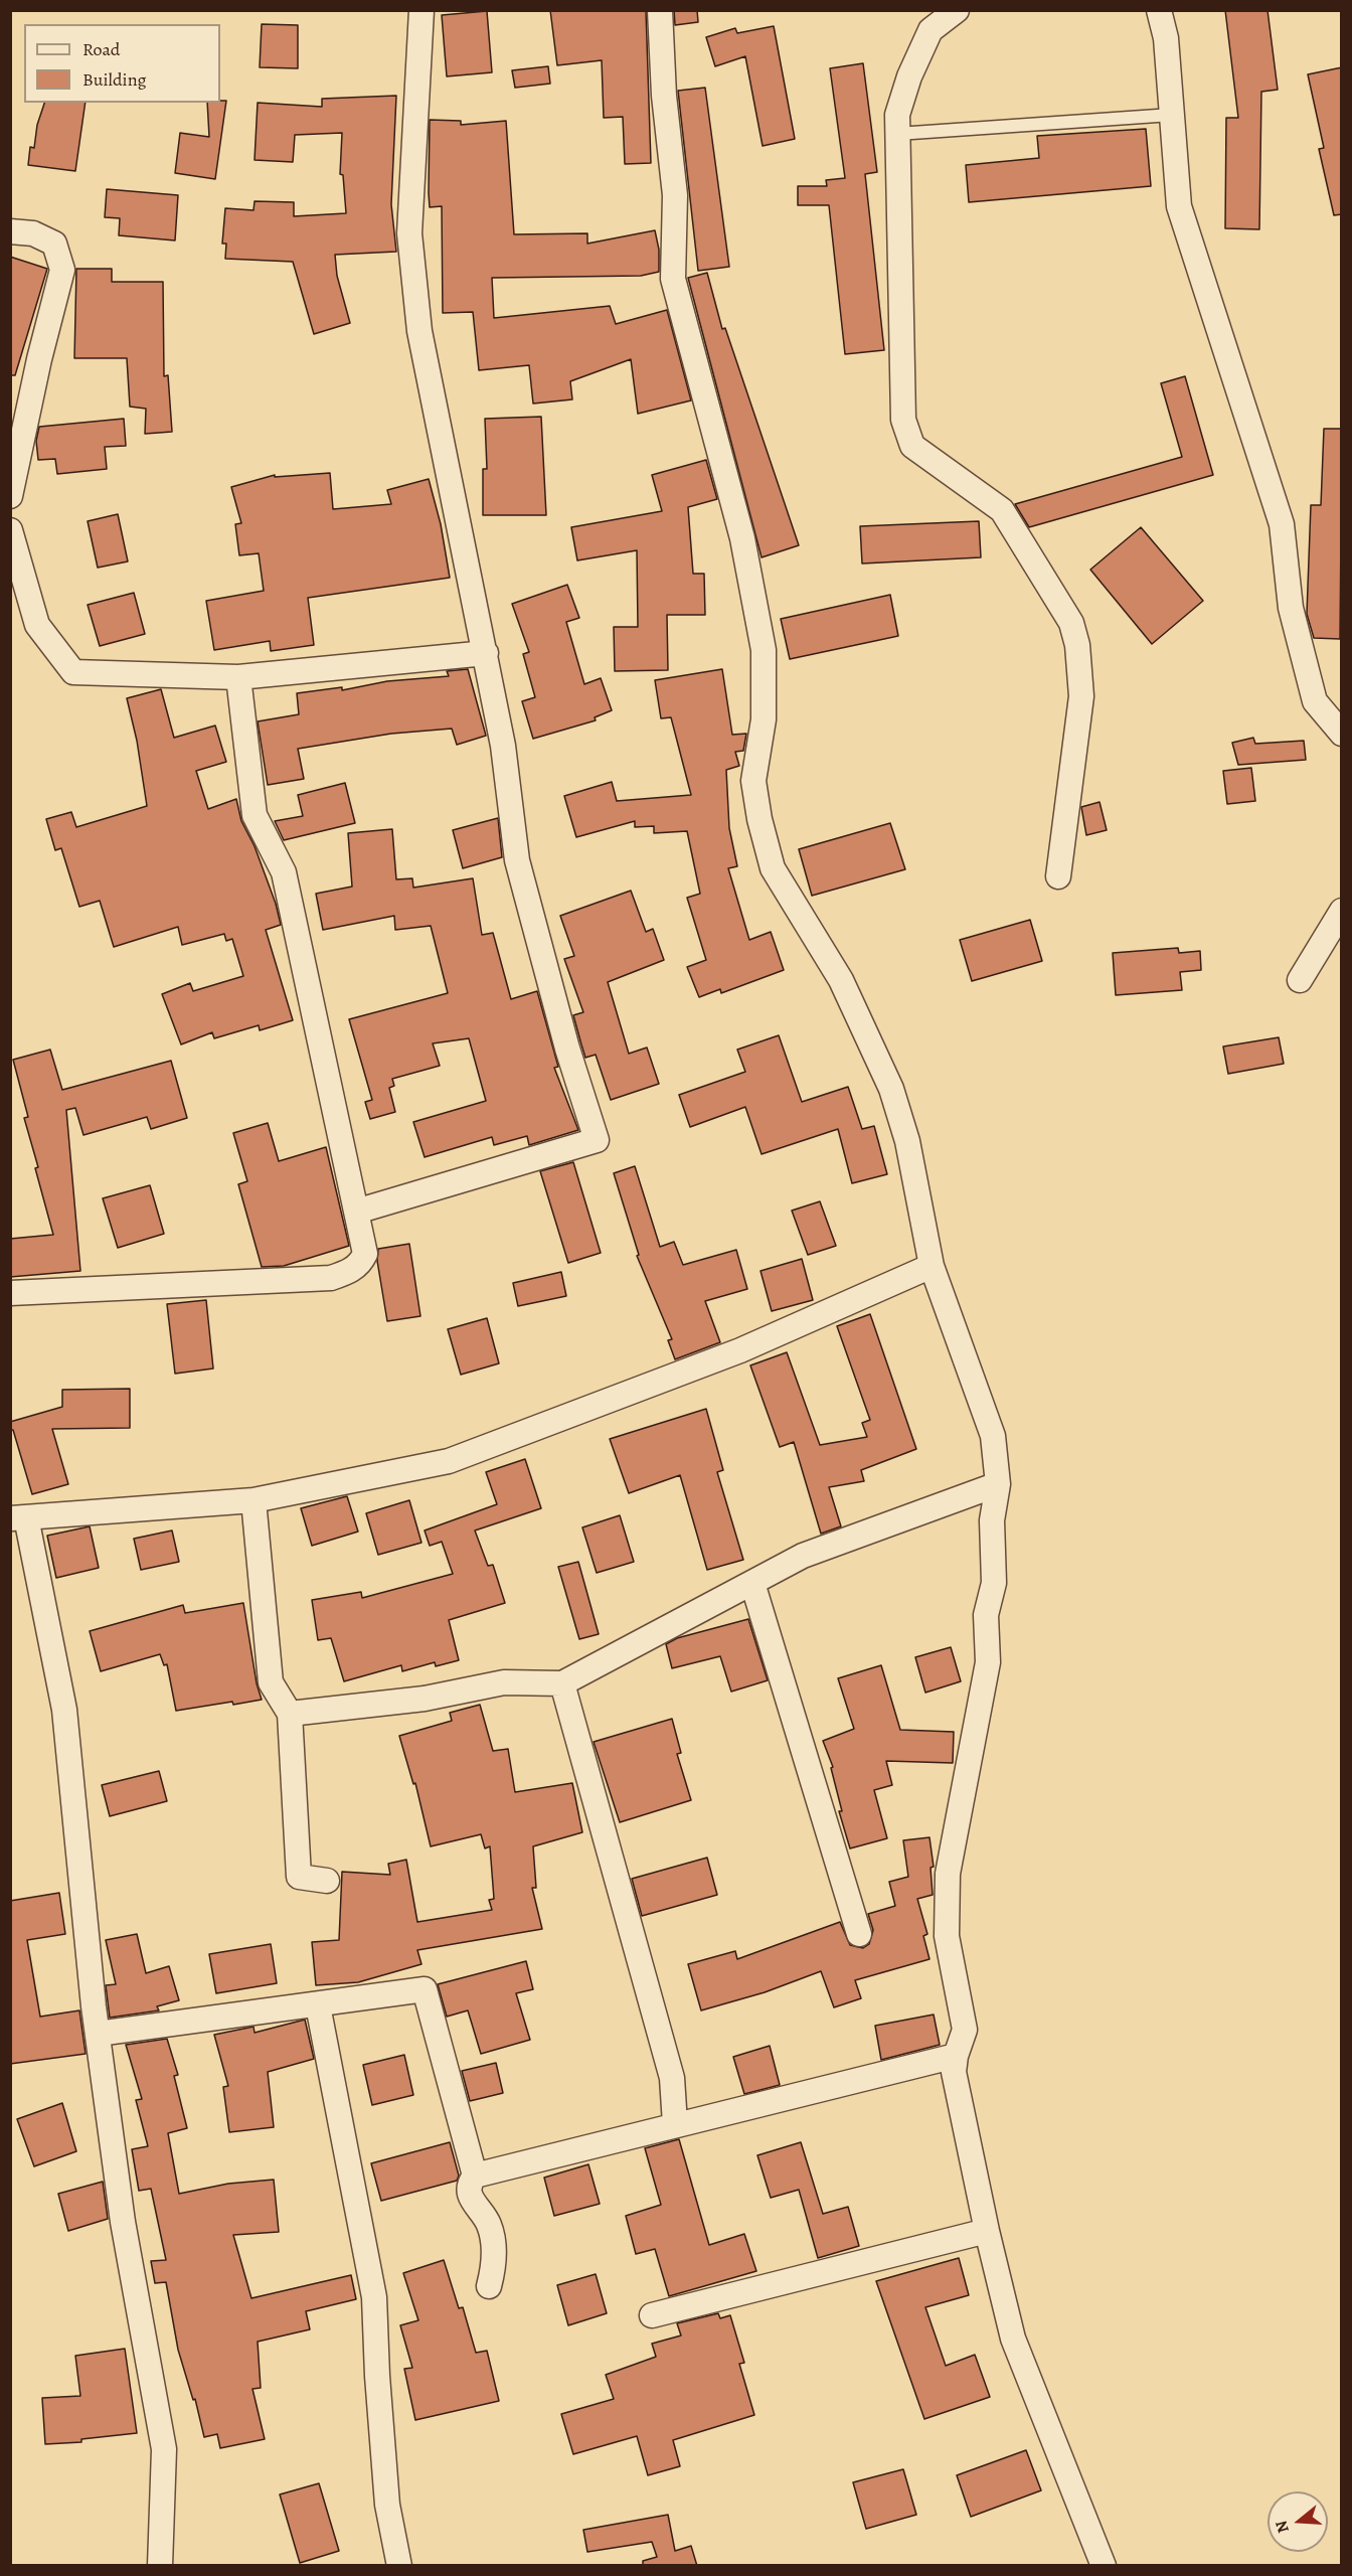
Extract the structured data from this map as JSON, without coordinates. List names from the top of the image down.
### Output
{
  "legend": ["Road", "Building"],
  "north": "left"
}
